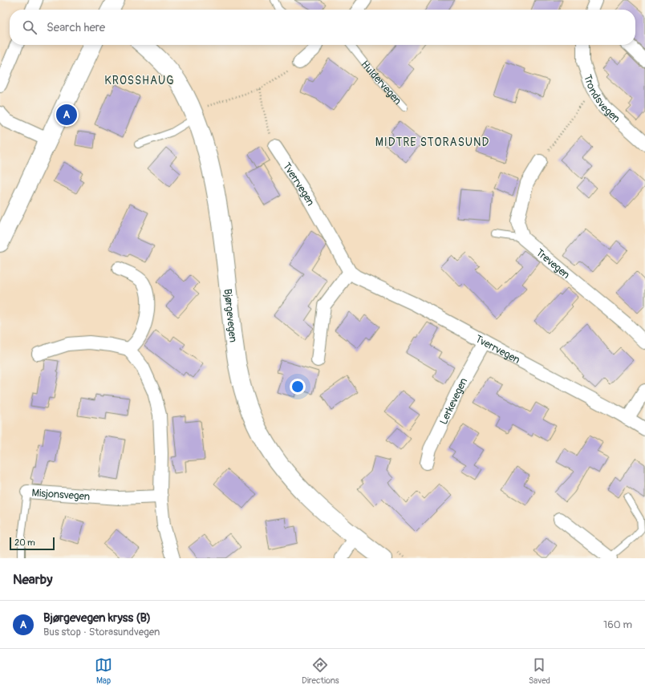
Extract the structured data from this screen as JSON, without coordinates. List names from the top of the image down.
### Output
{
  "streets": {
    "street": [
      "Trondsvegen",
      "Tverrvegen",
      "Trevegen",
      "Bjørgevegen",
      "Lerkevegen",
      "Misjonsvegen"
    ],
    "lane": ["Huldervegen"]
  },
  "crossings": [
    ["Tverrvegen", "Lerkevegen"]
  ],
  "districts": ["KROSSHAUG", "MIDTRE STORASUND"],
  "scale_bar": "20 m",
  "page": {
    "search": "Search here",
    "pins": "A",
    "scale": "20 m",
    "heading": "Nearby",
    "list": [
      {
        "mark": "A",
        "name": "Bjørgevegen kryss (B)",
        "note": "Bus stop · Storasundvegen",
        "value": "160 m"
      }
    ],
    "nav": ["Map", "Directions", "Saved"]
  }
}
